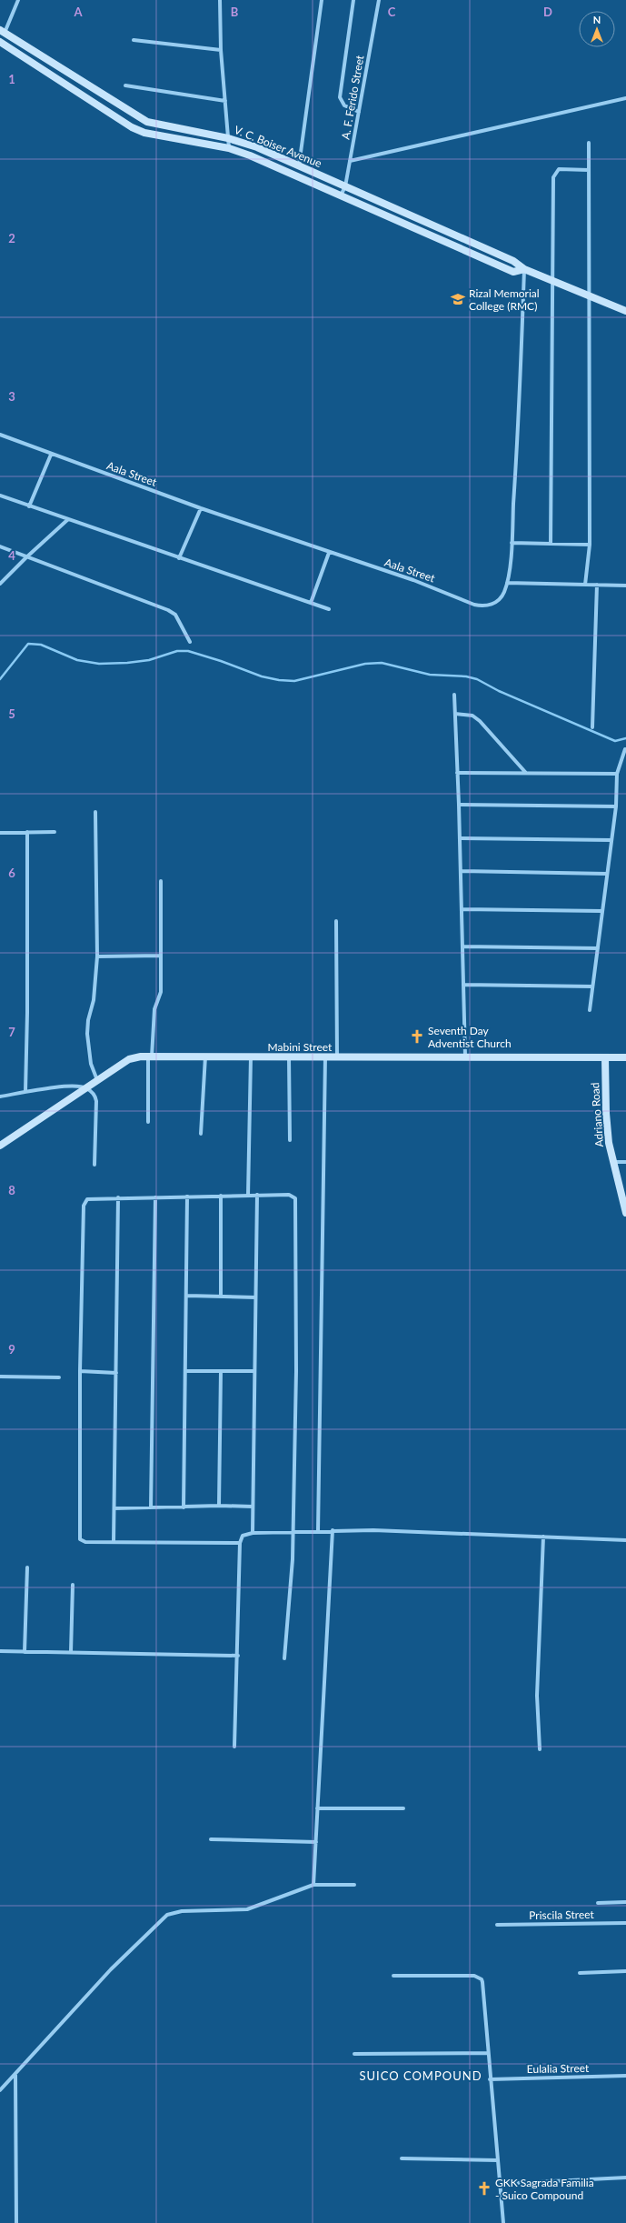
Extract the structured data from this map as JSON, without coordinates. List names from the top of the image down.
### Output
{
  "streets": {
    "street": [
      "A. F. Ferido Street",
      "V. C. Boiser Avenue",
      "Aala Street",
      "Mabini Street",
      "Adriano Road",
      "Priscila Street",
      "Eulalia Street"
    ]
  },
  "crossings": [
    ["A. F. Ferido Street", "V. C. Boiser Avenue"],
    ["V. C. Boiser Avenue", "Aala Street"],
    ["Mabini Street", "Adriano Road"]
  ],
  "districts": ["SUICO COMPOUND"],
  "places": {
    "school or university": ["Rizal Memorial College (RMC)"],
    "church": ["Seventh Day Adventist Church", "GKK Sagrada Familia - Suico Compound"]
  },
  "north": "top",
  "grid": {
    "columns": [
      "A",
      "B",
      "C",
      "D"
    ],
    "rows": [
      "1",
      "2",
      "3",
      "4",
      "5",
      "6",
      "7",
      "8",
      "9"
    ]
  }
}
